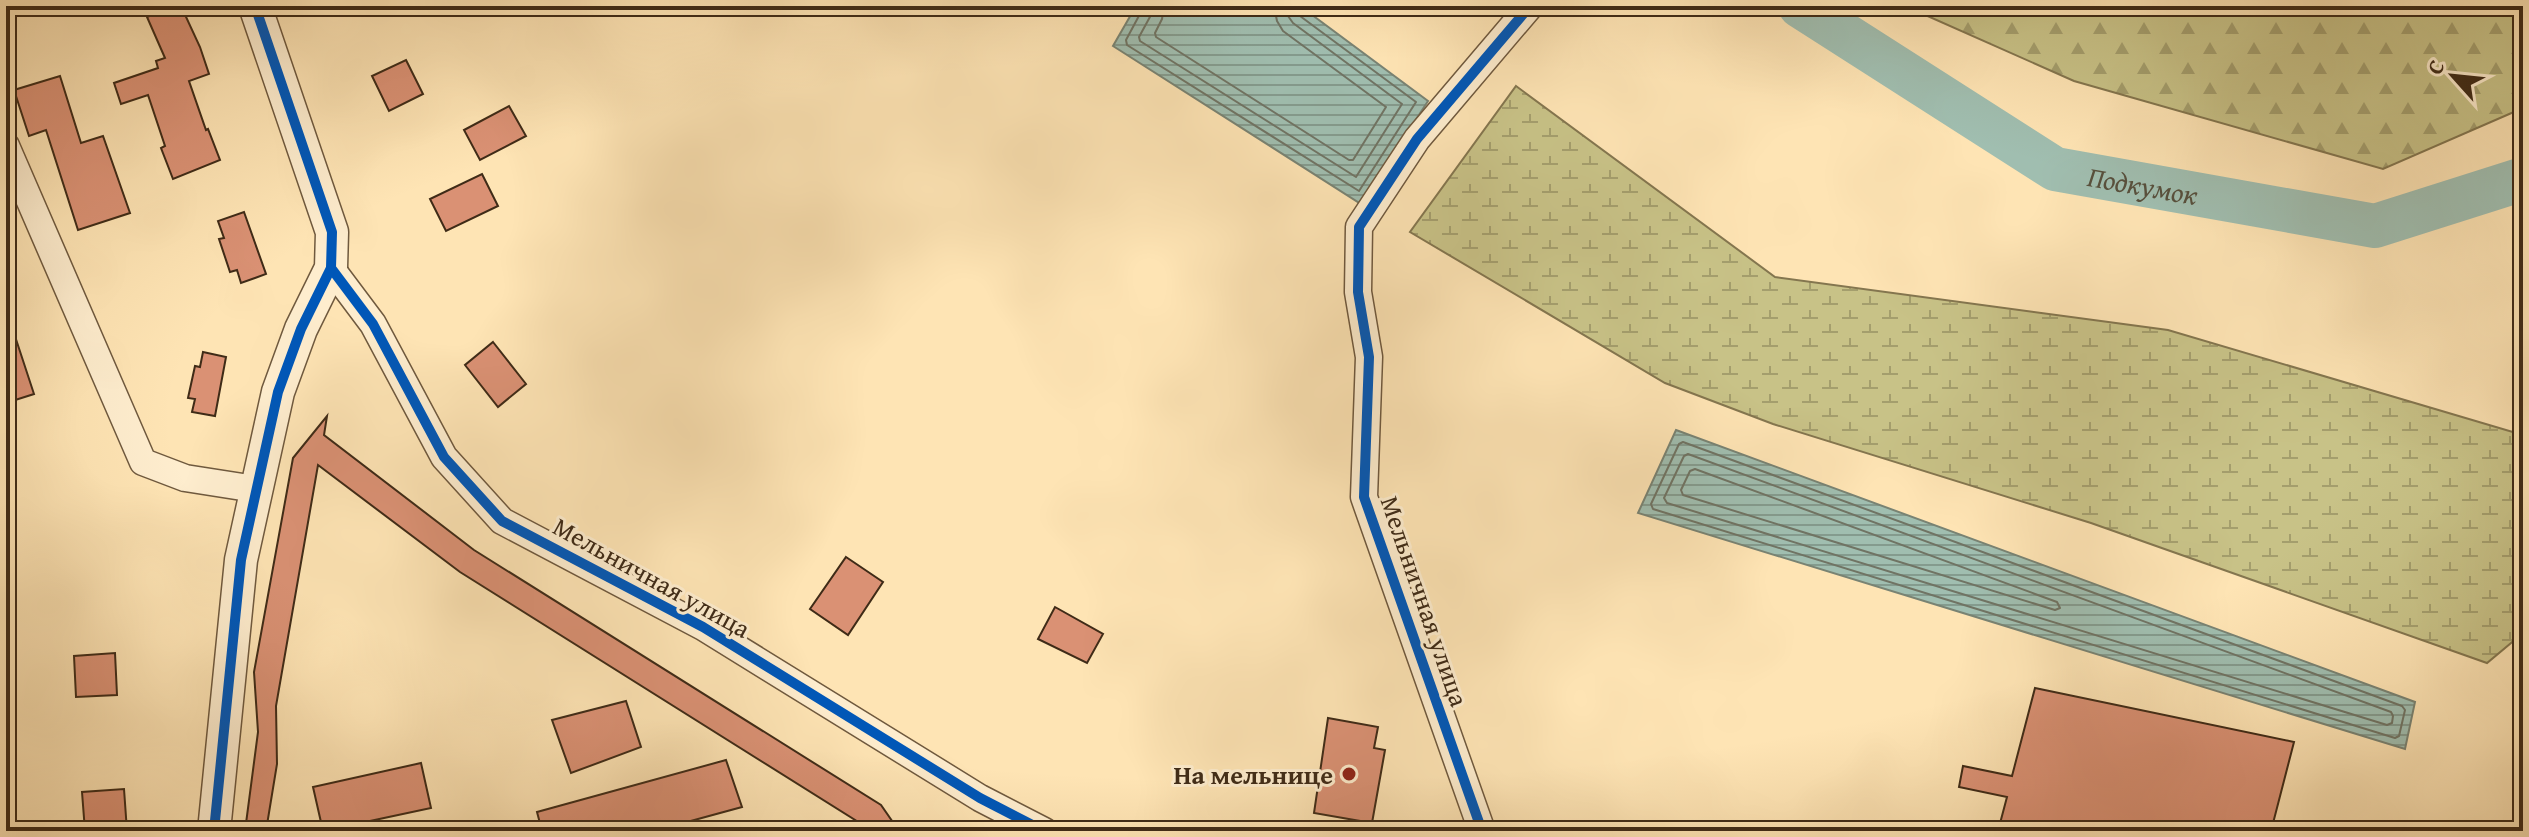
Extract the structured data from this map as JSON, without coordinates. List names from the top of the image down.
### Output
{
  "streets": {
    "street": ["Мельничная улица"]
  },
  "water": ["Подкумок"],
  "places": ["На мельнице"],
  "north": "top left"
}
